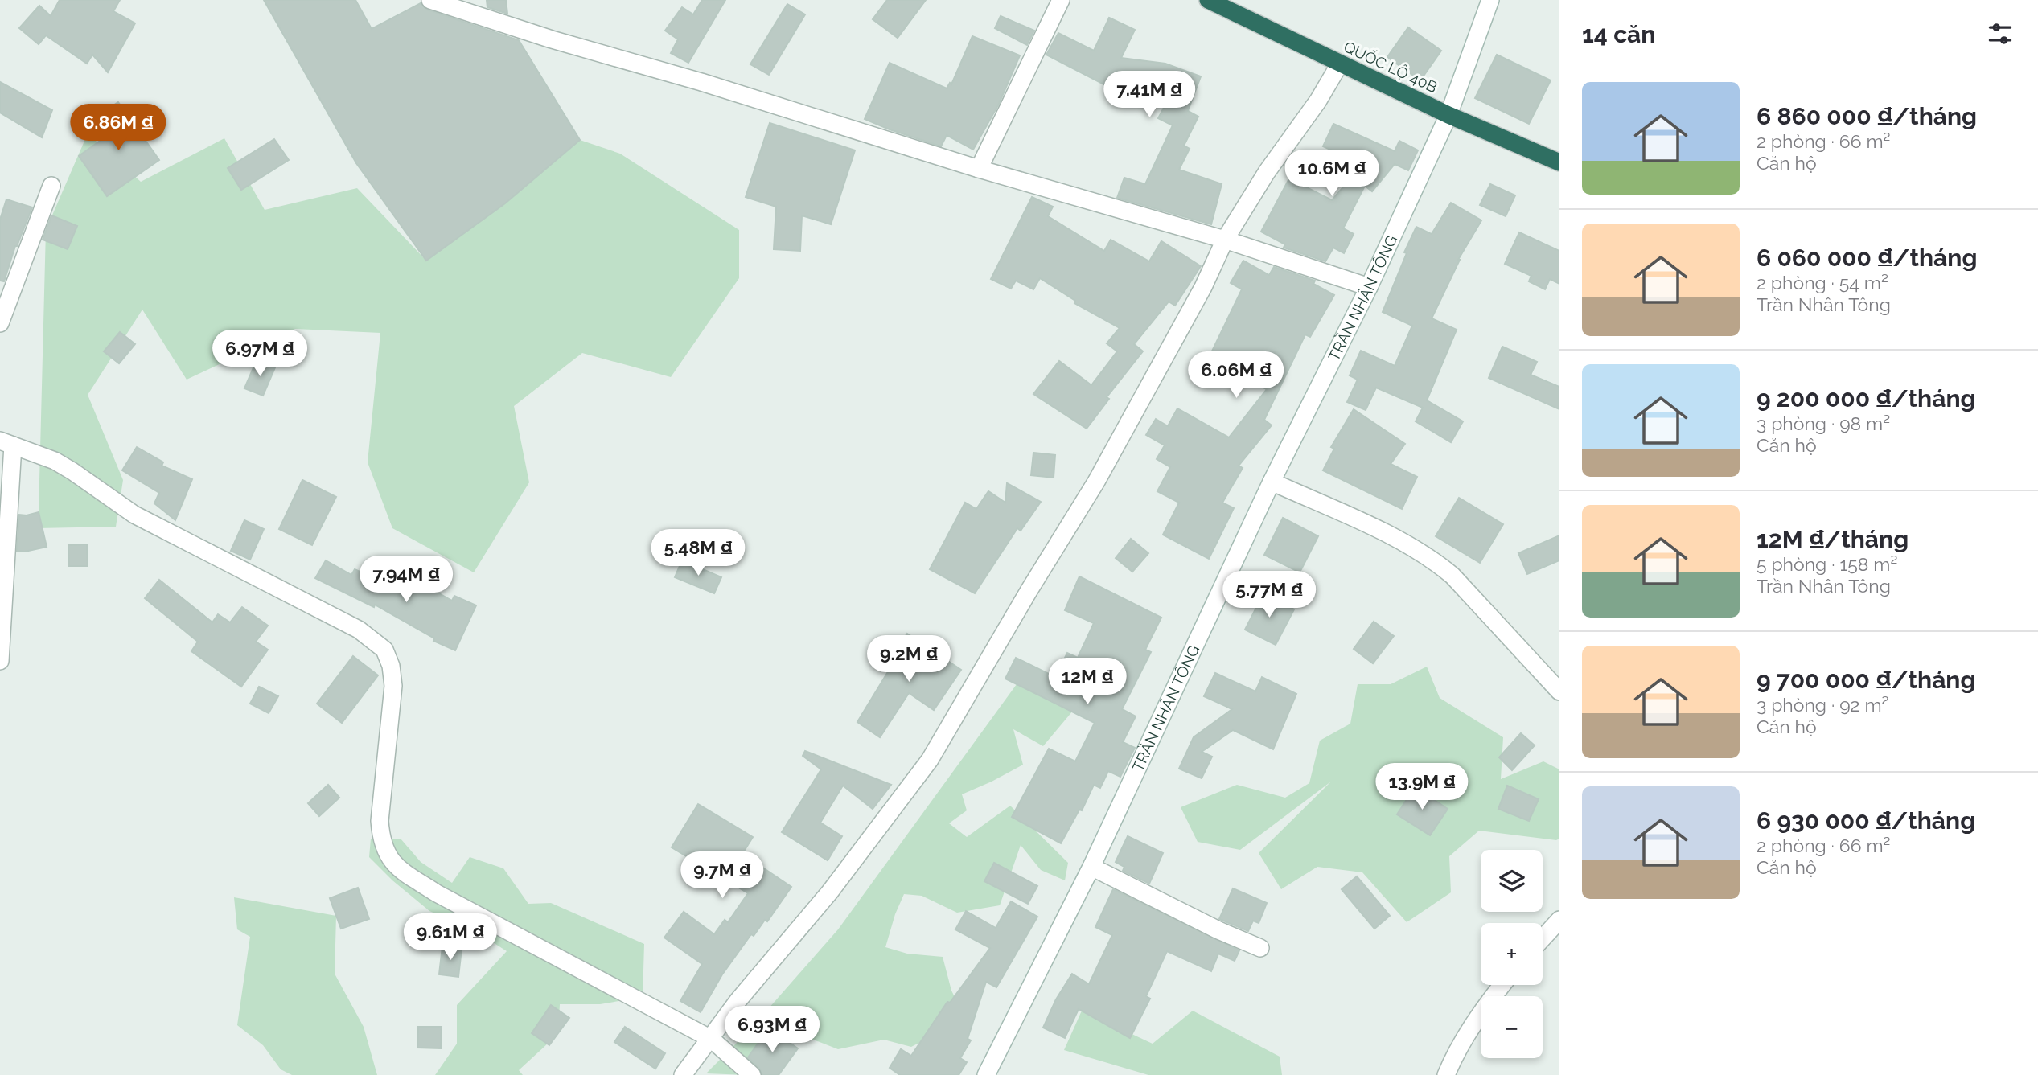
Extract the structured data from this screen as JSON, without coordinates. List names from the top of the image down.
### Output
{
  "streets": {
    "highway": ["QUỐC LỘ 40B"],
    "street": ["TRẦN NHÂN TÔNG"]
  },
  "crossings": [
    ["QUỐC LỘ 40B", "TRẦN NHÂN TÔNG"]
  ],
  "page": {
    "heading": "14 căn",
    "list": [
      {
        "name": "6 860 000 ₫/tháng",
        "note": "2 phòng · 66 m² · Căn hộ"
      },
      {
        "name": "6 060 000 ₫/tháng",
        "note": "2 phòng · 54 m² · Trần Nhân Tông"
      },
      {
        "name": "9 200 000 ₫/tháng",
        "note": "3 phòng · 98 m² · Căn hộ"
      },
      {
        "name": "12M ₫/tháng",
        "note": "5 phòng · 158 m² · Trần Nhân Tông"
      },
      {
        "name": "9 700 000 ₫/tháng",
        "note": "3 phòng · 92 m² · Căn hộ"
      },
      {
        "name": "6 930 000 ₫/tháng",
        "note": "2 phòng · 66 m² · Căn hộ"
      }
    ],
    "price": [
      "7.41M ₫",
      "6.86M ₫",
      "10.6M ₫",
      "6.97M ₫",
      "6.06M ₫",
      "5.48M ₫",
      "7.94M ₫",
      "5.77M ₫",
      "9.2M ₫",
      "12M ₫",
      "13.9M ₫",
      "9.7M ₫",
      "9.61M ₫",
      "6.93M ₫"
    ],
    "map_buttons": ["+", "−"]
  }
}
